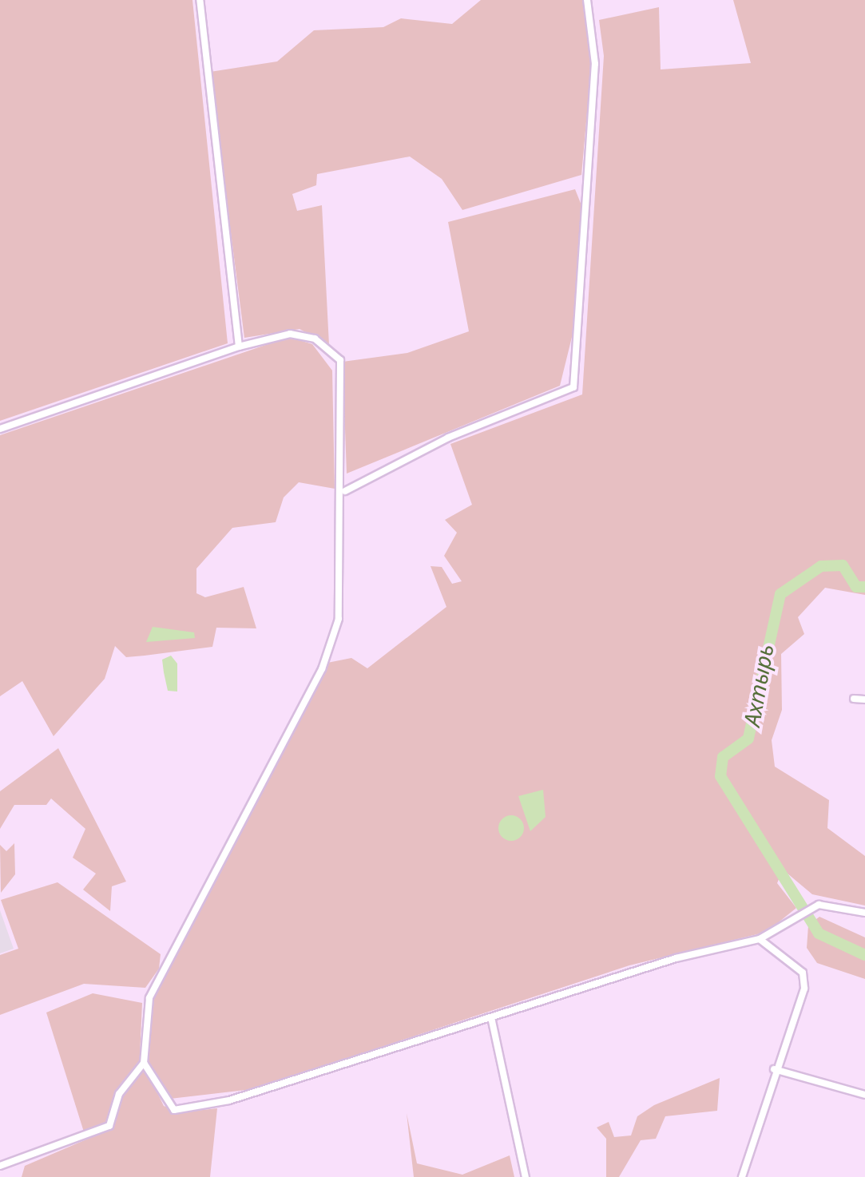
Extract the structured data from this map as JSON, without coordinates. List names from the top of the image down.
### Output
{
  "water": ["Ахтырь"]
}
